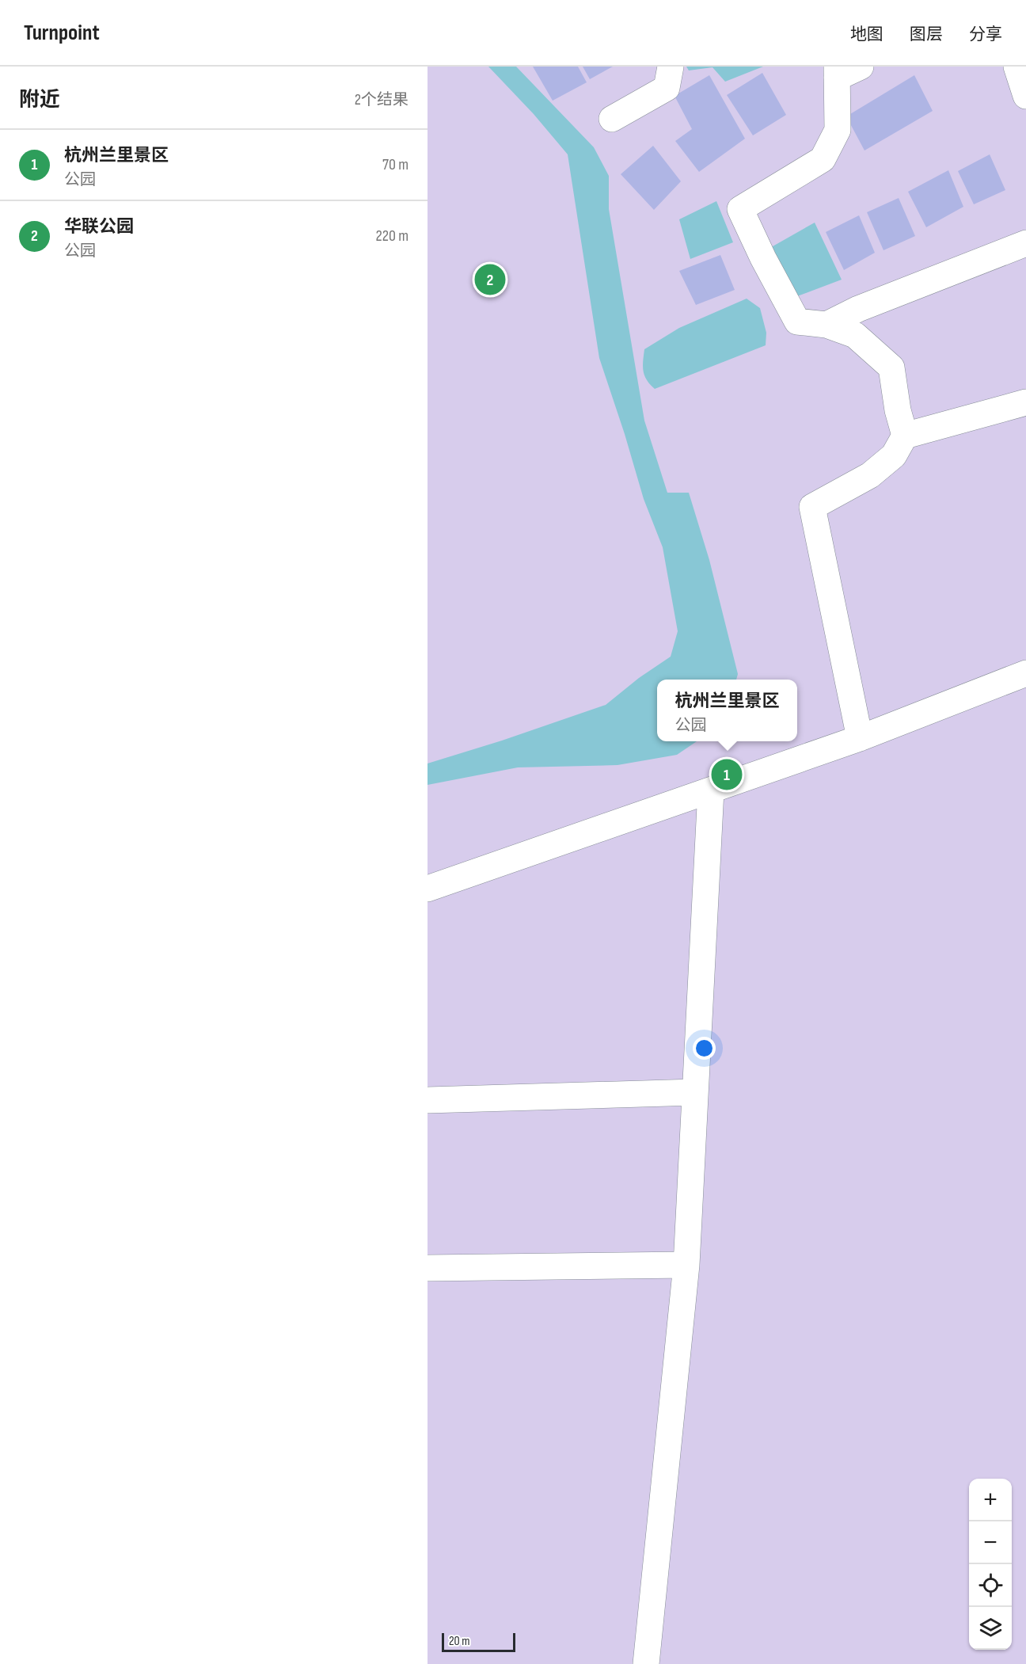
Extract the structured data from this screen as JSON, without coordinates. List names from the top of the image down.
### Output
{
  "scale_bar": "20 m",
  "page": {
    "header": "Turnpoint",
    "nav": ["地图", "图层", "分享"],
    "heading": ["附近", "2个结果"],
    "list": [
      {
        "mark": "1",
        "name": "杭州兰里景区",
        "note": "公园",
        "value": "70 m"
      },
      {
        "mark": "2",
        "name": "华联公园",
        "note": "公园",
        "value": "220 m"
      }
    ],
    "pins": ["2", "1"],
    "popup": ["杭州兰里景区", "公园"],
    "map_buttons": ["+", "−"],
    "scale": "20 m"
  }
}
